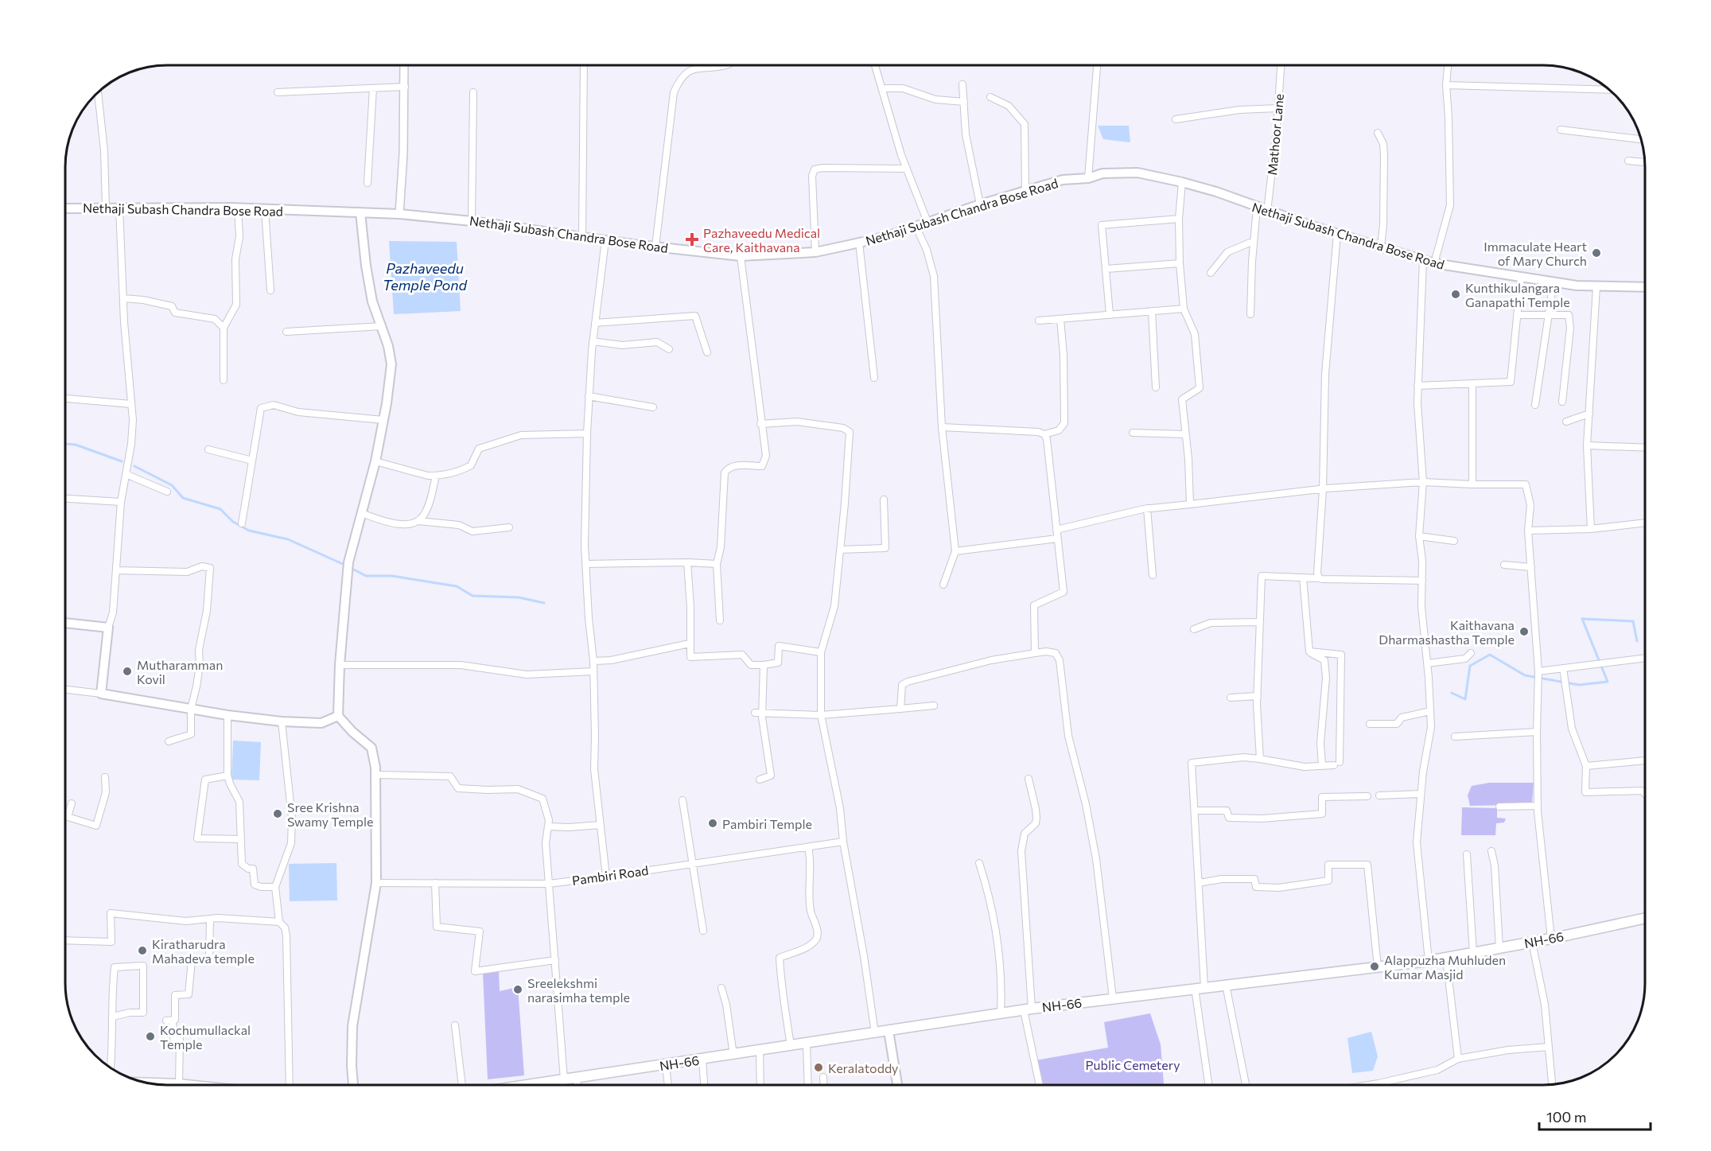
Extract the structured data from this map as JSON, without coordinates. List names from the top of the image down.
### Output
{
  "streets": {
    "main road": ["Nethaji Subash Chandra Bose Road", "NH-66"],
    "street": ["Mathoor Lane", "Pambiri Road"]
  },
  "crossings": [
    ["Mathoor Lane", "Nethaji Subash Chandra Bose Road"]
  ],
  "water": ["Pazhaveedu Temple Pond"],
  "parks": ["Public Cemetery"],
  "places": {
    "health": ["Pazhaveedu Medical Care, Kaithavana"],
    "other": [
      "Immaculate Heart of Mary Church",
      "Kunthikulangara Ganapathi Temple",
      "Kaithavana Dharmashastha Temple",
      "Mutharamman Kovil",
      "Sree Krishna Swamy Temple",
      "Pambiri Temple",
      "Kiratharudra Mahadeva temple",
      "Alappuzha Muhluden Kumar Masjid",
      "Sreelekshmi narasimha temple",
      "Kochumullackal Temple",
      "Keralatoddy"
    ]
  },
  "scale_bar": "100 m"
}
